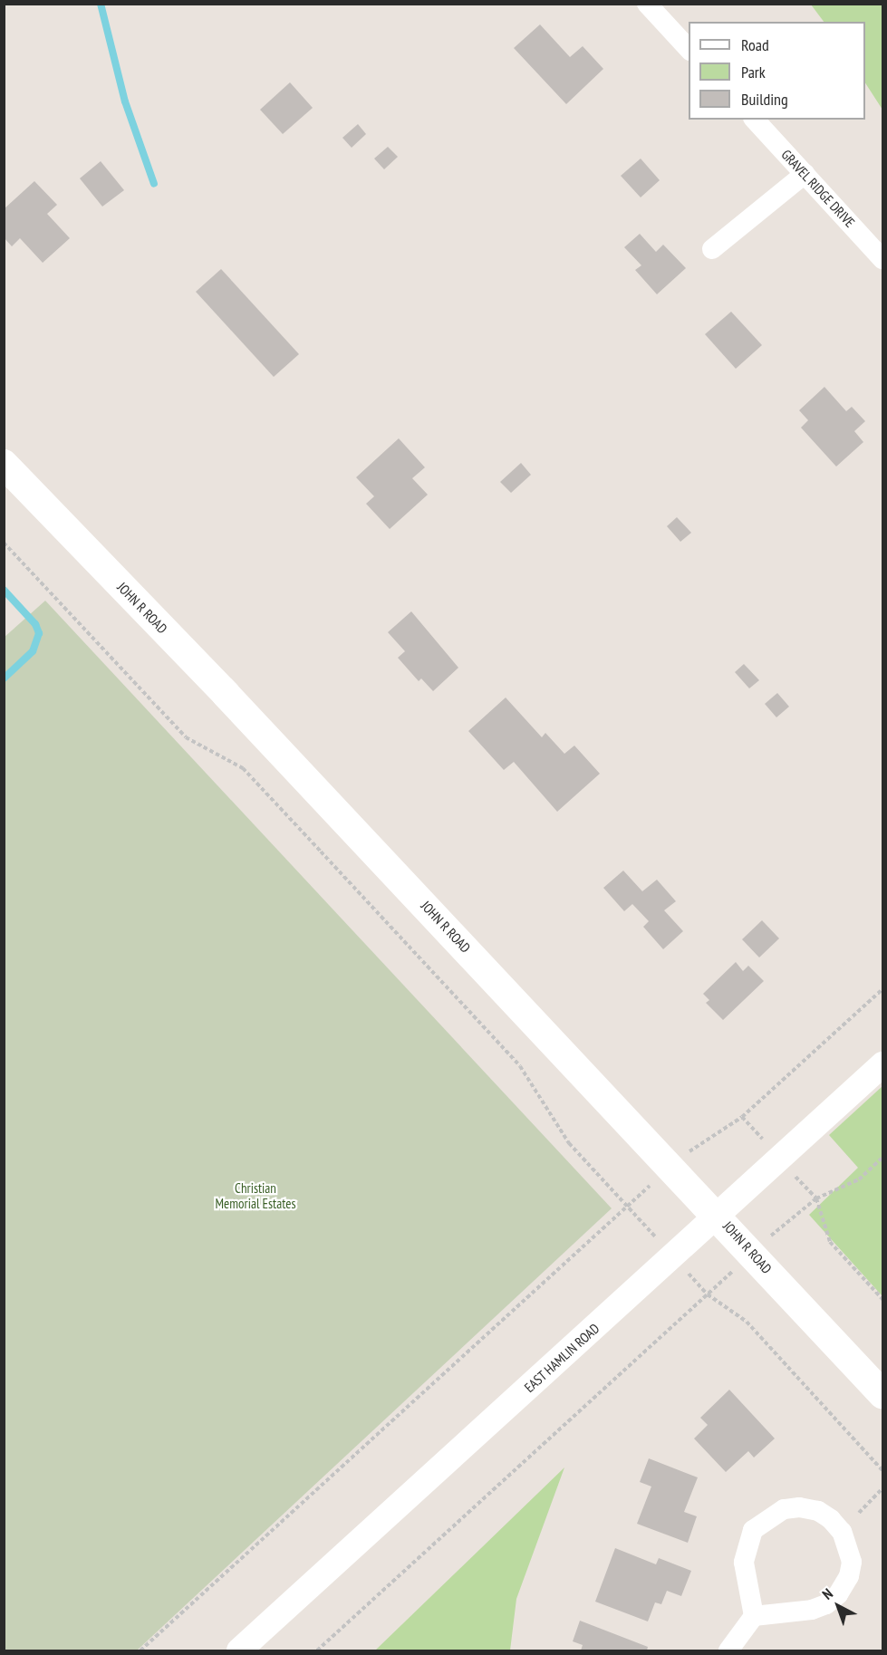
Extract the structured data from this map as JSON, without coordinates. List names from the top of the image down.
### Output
{
  "streets": {
    "main road": ["JOHN R ROAD"],
    "street": ["GRAVEL RIDGE DRIVE", "EAST HAMLIN ROAD"]
  },
  "crossings": [
    ["JOHN R ROAD", "EAST HAMLIN ROAD"]
  ],
  "parks": ["Christian Memorial Estates"],
  "legend": ["Road", "Park", "Building"],
  "north": "top left"
}
